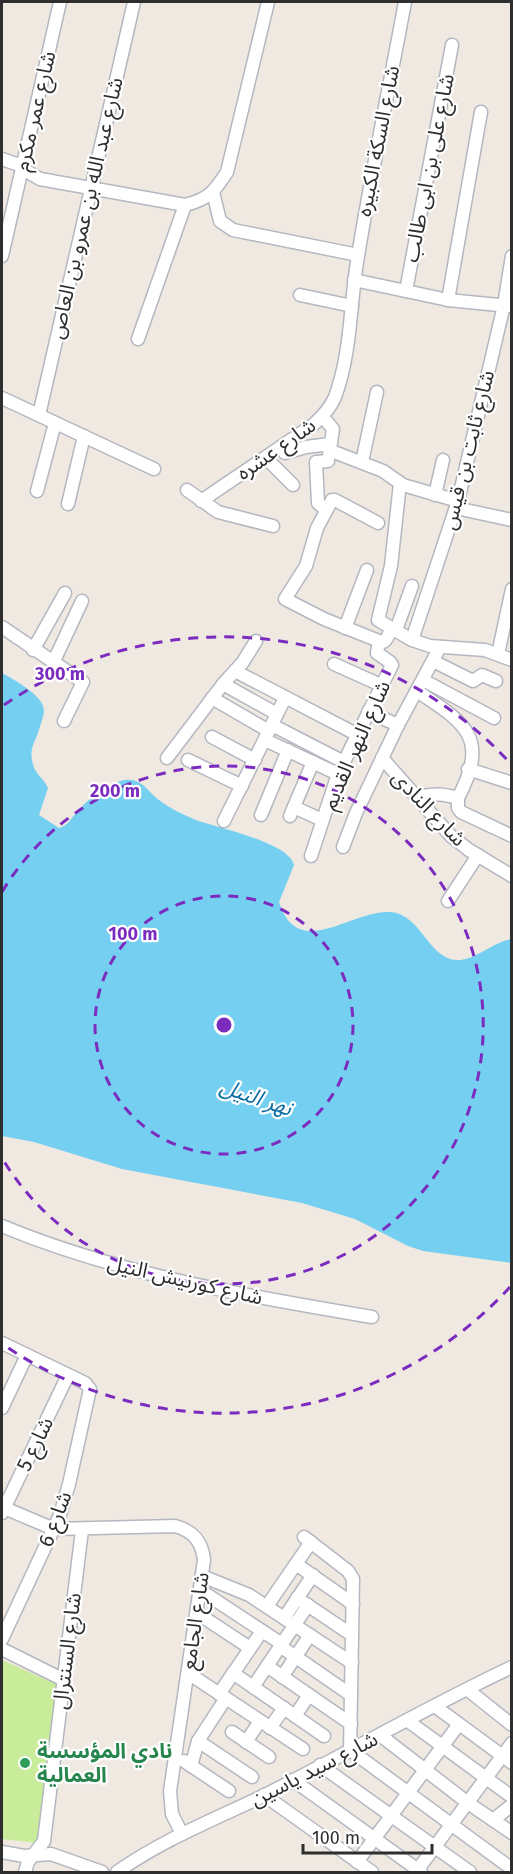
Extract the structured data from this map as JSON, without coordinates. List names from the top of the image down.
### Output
{
  "streets": {
    "street": [
      "شارع عمر مكرم",
      "شارع السكة الكبيره",
      "شارع على بن ابى طالب",
      "شارع عبد الله بن عمرو بن العاص",
      "شارع عشره",
      "شارع ثابت بن قيس",
      "شارع النهر القديم",
      "شارع النادى",
      "شارع كورنيش النيل",
      "شارع 5",
      "شارع 6",
      "شارع الجامع",
      "شارع السنترال",
      "شارع سيد ياسين"
    ]
  },
  "crossings": [
    ["شارع السكة الكبيره", "شارع عشره"],
    ["شارع 5", "شارع 6"],
    ["شارع 5", "شارع الجامع"],
    ["شارع 6", "شارع الجامع"],
    ["شارع الجامع", "شارع السنترال"],
    ["شارع الجامع", "شارع سيد ياسين"]
  ],
  "water": ["نهر النيل"],
  "places": ["نادي المؤسسة العمالية"],
  "scale_bar": "100 m",
  "rings": ["300 m", "200 m", "100 m"]
}
